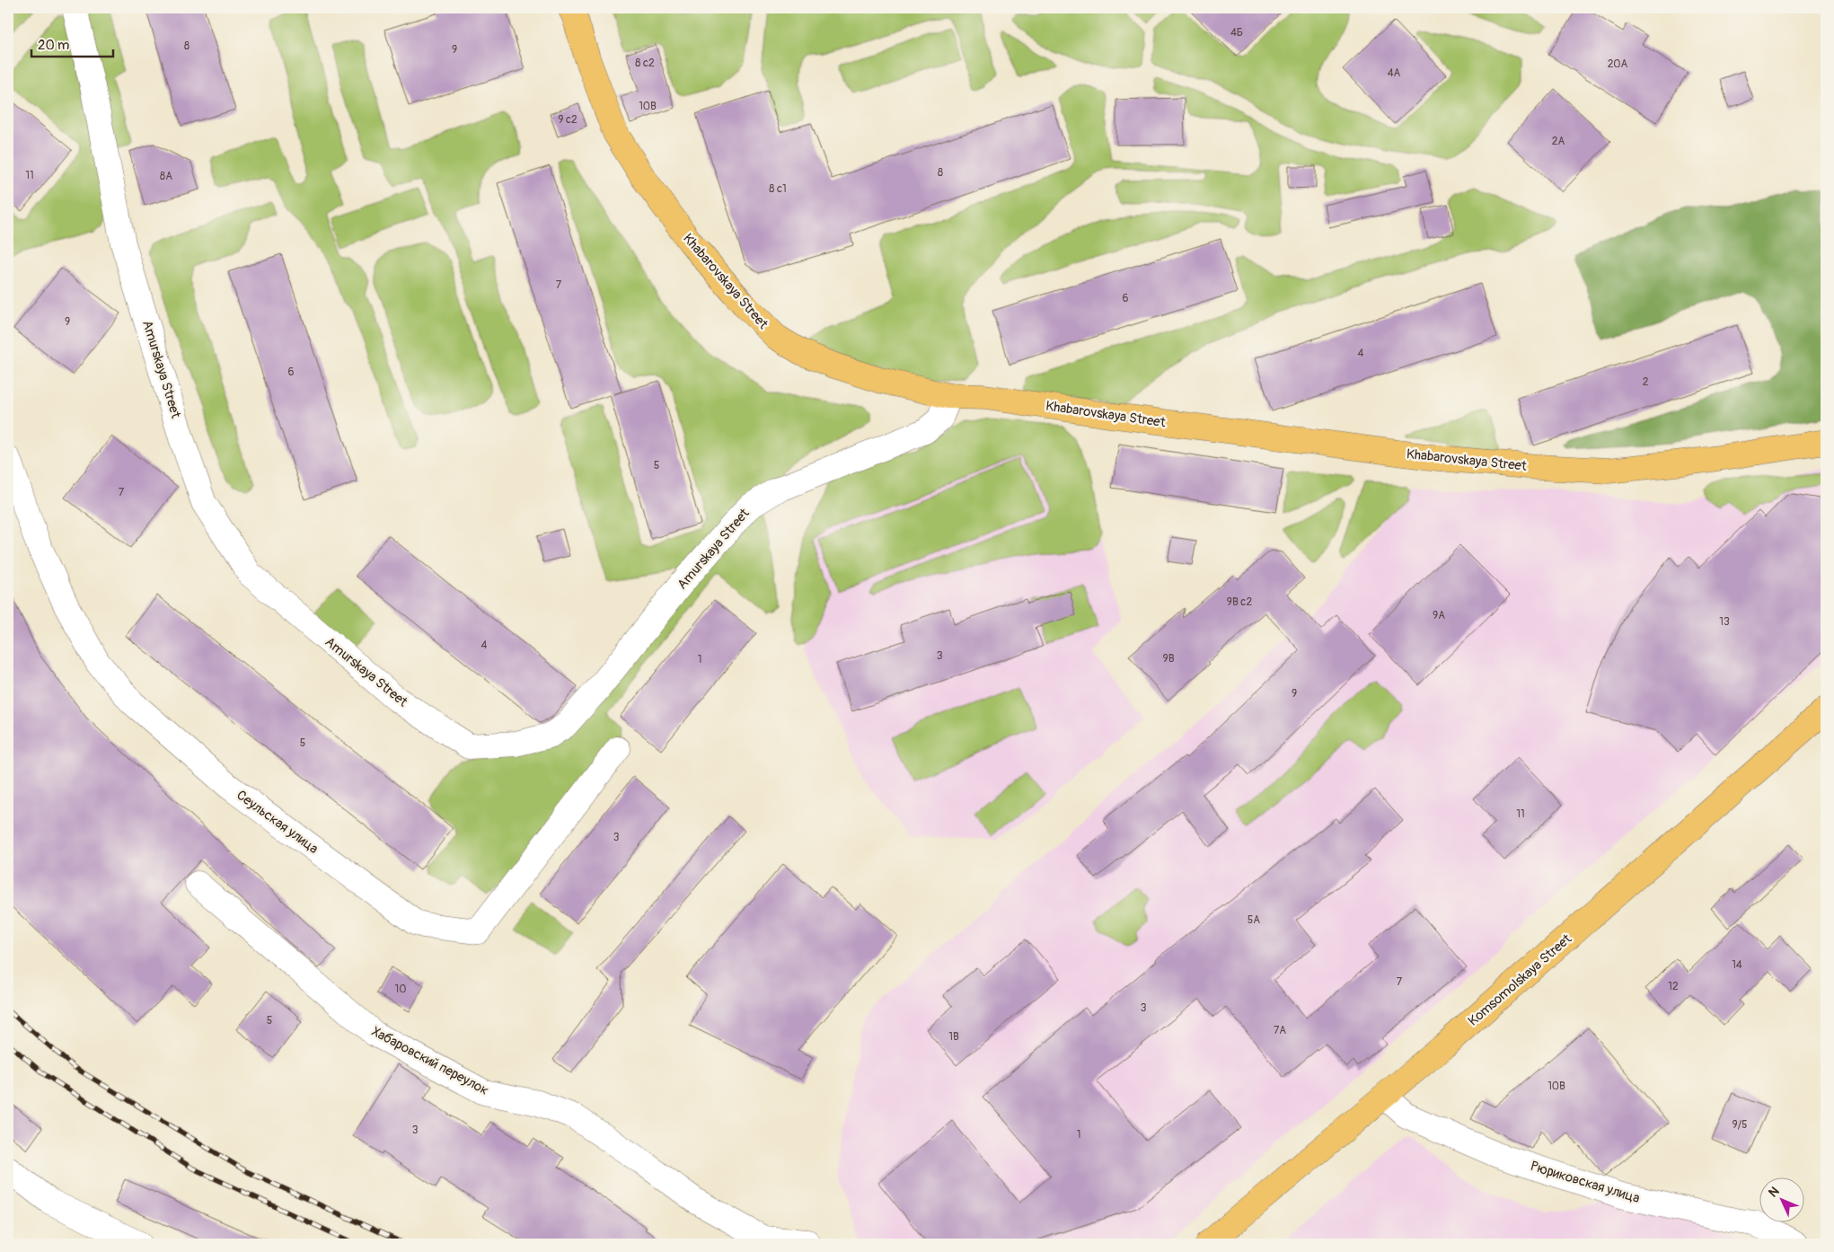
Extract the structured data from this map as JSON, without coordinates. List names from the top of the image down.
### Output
{
  "streets": {
    "main road": ["Khabarovskaya Street", "Komsomolskaya Street"],
    "street": [
      "Amurskaya Street",
      "Сеульская улица",
      "Хабаровский переулок",
      "Рюриковская улица"
    ]
  },
  "crossings": [
    ["Khabarovskaya Street", "Amurskaya Street"],
    ["Komsomolskaya Street", "Рюриковская улица"]
  ],
  "house_numbers": [
    "4Б",
    "8",
    "9",
    "8 с2",
    "20А",
    "4А",
    "10В",
    "9 с2",
    "2А",
    "8",
    "11",
    "8А",
    "8 с1",
    "7",
    "6",
    "9",
    "4",
    "6",
    "2",
    "5",
    "7",
    "9В с2",
    "9А",
    "13",
    "4",
    "3",
    "9В",
    "1",
    "9",
    "5",
    "11",
    "3",
    "5А",
    "14",
    "7",
    "12",
    "10",
    "3",
    "5",
    "7А",
    "1В",
    "10В",
    "9/5",
    "3",
    "1"
  ],
  "scale_bar": "20 m",
  "north": "top left"
}
